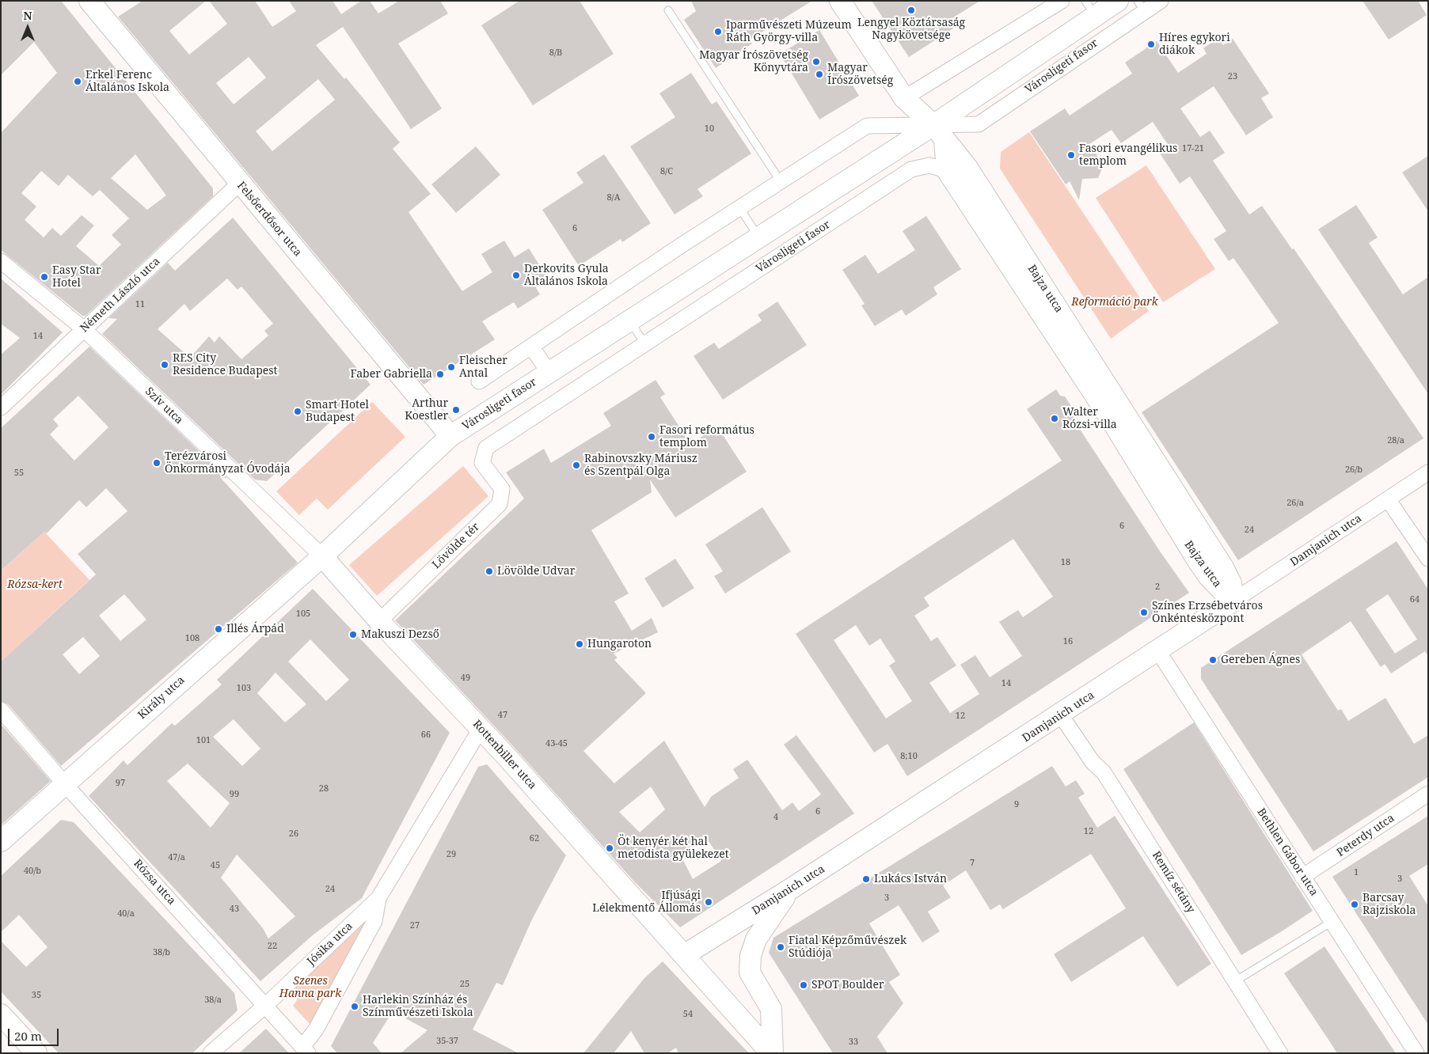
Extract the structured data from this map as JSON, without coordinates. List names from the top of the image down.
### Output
{
  "streets": {
    "street": [
      "Városligeti fasor",
      "Felsőerdősor utca",
      "Bajza utca",
      "Németh László utca",
      "Szív utca",
      "Damjanich utca",
      "Lövölde tér",
      "Király utca",
      "Rottenbiller utca",
      "Peterdy utca",
      "Bethlen Gábor utca",
      "Rózsa utca",
      "Remíz sétány",
      "Jósika utca"
    ]
  },
  "crossings": [
    ["Városligeti fasor", "Felsőerdősor utca"],
    ["Városligeti fasor", "Bajza utca"],
    ["Városligeti fasor", "Lövölde tér"],
    ["Felsőerdősor utca", "Németh László utca"],
    ["Bajza utca", "Damjanich utca"],
    ["Németh László utca", "Szív utca"],
    ["Szív utca", "Király utca"],
    ["Szív utca", "Rottenbiller utca"],
    ["Damjanich utca", "Rottenbiller utca"],
    ["Damjanich utca", "Bethlen Gábor utca"],
    ["Damjanich utca", "Remíz sétány"],
    ["Lövölde tér", "Rottenbiller utca"],
    ["Király utca", "Rottenbiller utca"],
    ["Király utca", "Rózsa utca"],
    ["Rottenbiller utca", "Jósika utca"],
    ["Peterdy utca", "Bethlen Gábor utca"],
    ["Rózsa utca", "Jósika utca"]
  ],
  "parks": ["Reformáció park", "Rózsa-kert", "Szenes Hanna park"],
  "places": [
    "Lengyel Köztársaság Nagykövetsége",
    "Iparművészeti Múzeum Ráth György-villa",
    "Híres egykori diákok",
    "Magyar Írószövetség Könyvtára",
    "Magyar Írószövetség",
    "Erkel Ferenc Általános Iskola",
    "Fasori evangélikus templom",
    "Derkovits Gyula Általános Iskola",
    "Easy Star Hotel",
    "RES City Residence Budapest",
    "Fleischer Antal",
    "Faber Gabriella",
    "Arthur Koestler",
    "Smart Hotel Budapest",
    "Walter Rózsi-villa",
    "Fasori református templom",
    "Terézvárosi Önkormányzat Óvodája",
    "Rabinovszky Máriusz és Szentpál Olga",
    "Lövölde Udvar",
    "Színes Erzsébetváros Önkéntesközpont",
    "Illés Árpád",
    "Makuszi Dezső",
    "Hungaroton",
    "Gereben Ágnes",
    "Öt kenyér két hal metodista gyülekezet",
    "Lukács István",
    "Ifjúsági Lélekmentő Állomás",
    "Barcsay Rajziskola",
    "Fiatal Képzőművészek Stúdiója",
    "SPOT Boulder",
    "Harlekin Színház és Színművészeti Iskola"
  ],
  "house_numbers": [
    "8/B",
    "23",
    "10",
    "17-21",
    "8/C",
    "8/A",
    "6",
    "11",
    "14",
    "28/a",
    "26/b",
    "55",
    "26/a",
    "6",
    "24",
    "18",
    "2",
    "64",
    "105",
    "108",
    "16",
    "49",
    "14",
    "103",
    "47",
    "12",
    "66",
    "101",
    "43-45",
    "8;10",
    "97",
    "28",
    "99",
    "9",
    "6",
    "4",
    "12",
    "26",
    "62",
    "29",
    "47/a",
    "7",
    "45",
    "40/b",
    "1",
    "3",
    "24",
    "3",
    "43",
    "40/a",
    "27",
    "22",
    "38/b",
    "25",
    "35",
    "38/a",
    "54",
    "35-37",
    "33"
  ],
  "scale_bar": "20 m",
  "north": "top"
}
